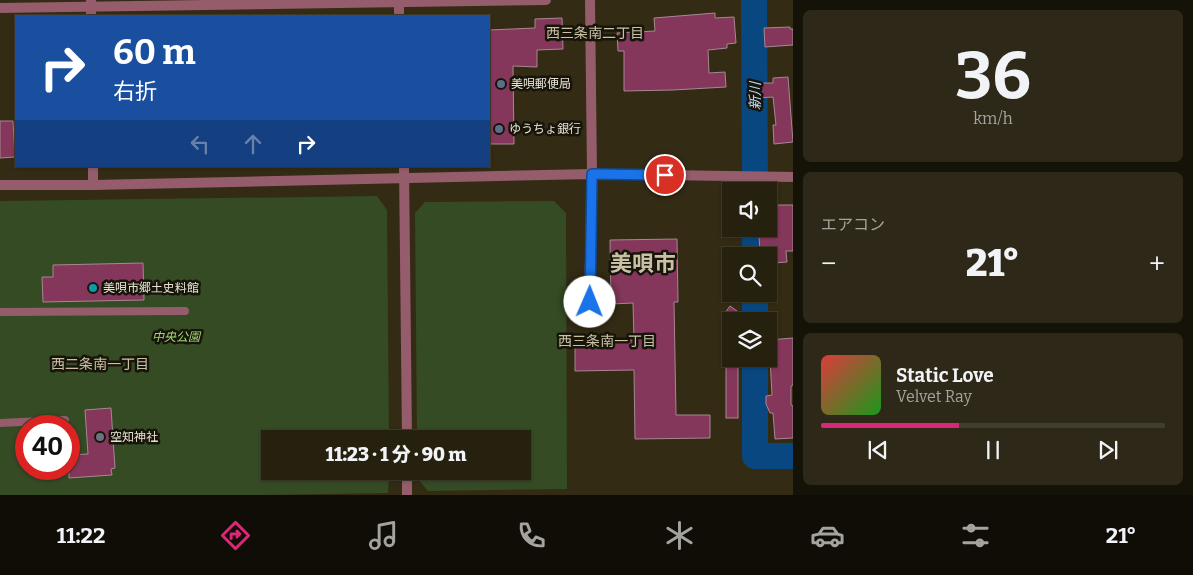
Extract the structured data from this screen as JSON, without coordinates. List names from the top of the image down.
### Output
{
  "districts": [
    "西三条南二丁目",
    "美唄市",
    "西三条南一丁目",
    "西二条南一丁目"
  ],
  "water": ["新川"],
  "parks": ["中央公園"],
  "places": [
    "美唄郵便局",
    "ゆうちょ銀行",
    "美唄市郷土史料館",
    "空知神社"
  ],
  "page": {
    "tile": [
      ["36", "km/h"],
      "エアコン"
    ],
    "turn": ["60 m", "右折"],
    "heat": ["−", "21°", "+"],
    "song": ["Static Love", "Velvet Ray"],
    "limit": "40",
    "trip": "11:23 · 1 分 · 90 m",
    "tabs": ["11:22", "21°"]
  }
}
